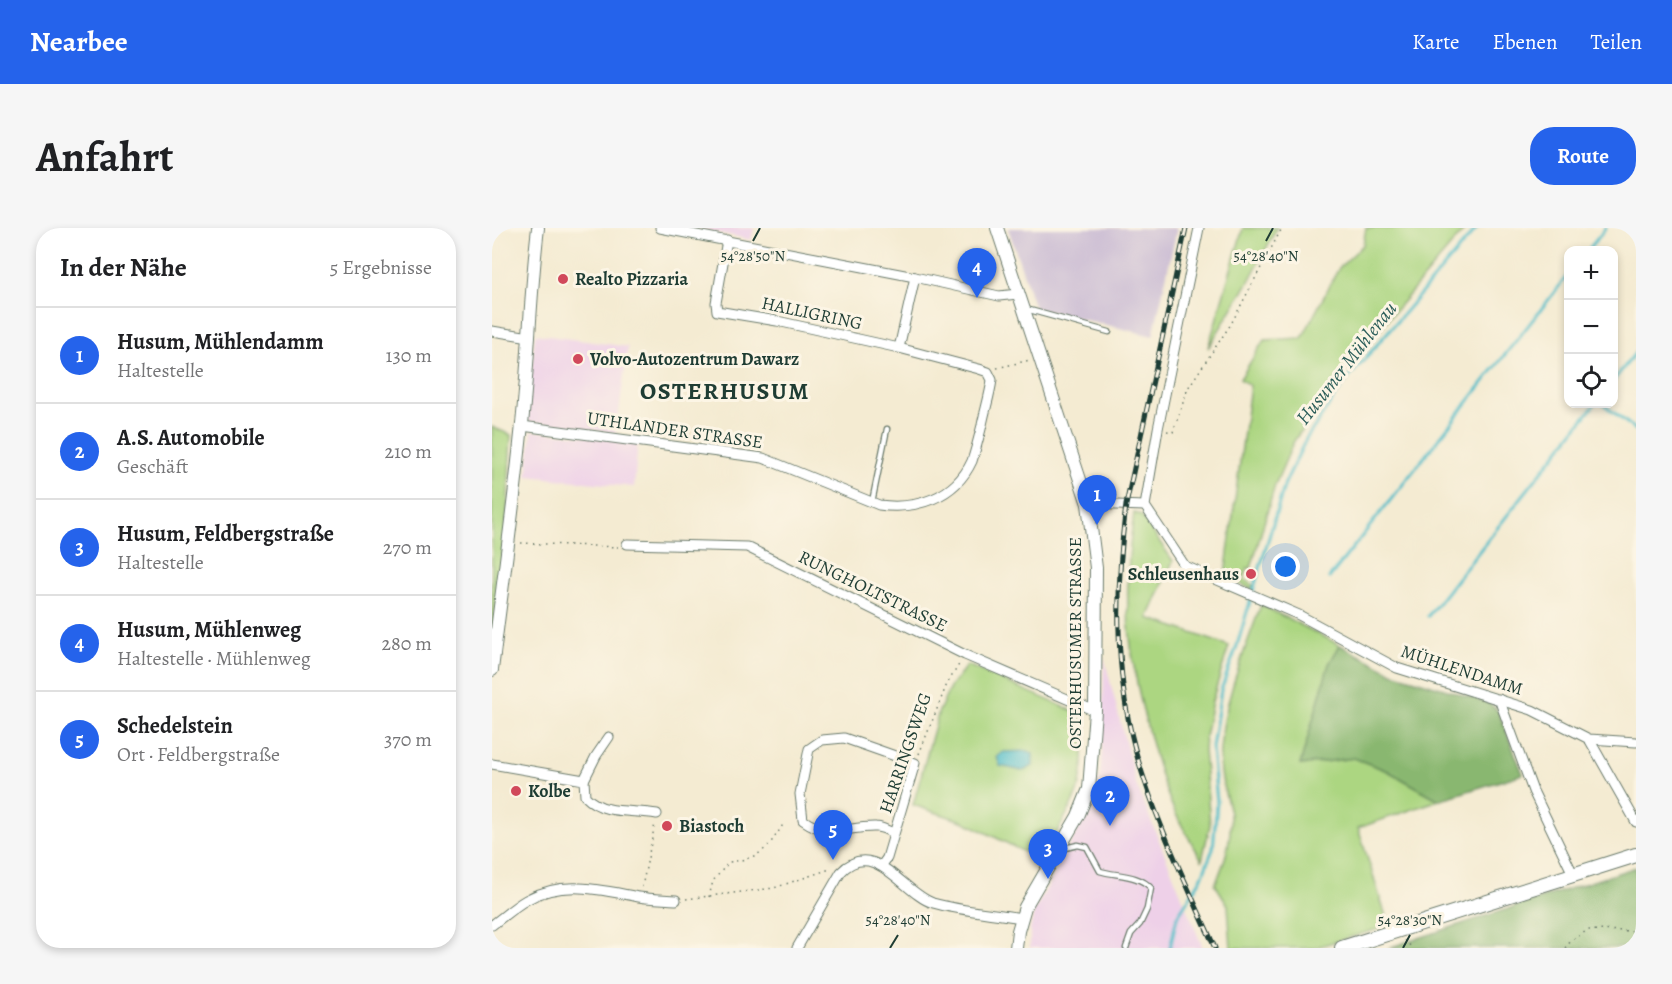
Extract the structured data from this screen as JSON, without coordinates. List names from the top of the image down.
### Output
{
  "streets": {
    "street": [
      "HALLIGRING",
      "UTHLANDER STRASSE",
      "RUNGHOLTSTRASSE",
      "OSTERHUSUMER STRASSE",
      "MÜHLENDAMM",
      "HARRINGSWEG"
    ]
  },
  "crossings": [
    ["RUNGHOLTSTRASSE", "OSTERHUSUMER STRASSE"],
    ["RUNGHOLTSTRASSE", "HARRINGSWEG"]
  ],
  "districts": ["OSTERHUSUM"],
  "water": ["Husumer Mühlenau"],
  "places": [
    "Realto Pizzaria",
    "Volvo-Autozentrum Dawarz",
    "Schleusenhaus",
    "Kolbe",
    "Biastoch"
  ],
  "page": {
    "header": "Nearbee",
    "nav": ["Karte", "Ebenen", "Teilen"],
    "buttons": "Route",
    "title": "Anfahrt",
    "heading": ["In der Nähe", "5 Ergebnisse"],
    "map_buttons": ["+", "−"],
    "pins": [
      "4",
      "1",
      "2",
      "5",
      "3"
    ],
    "list": [
      {
        "mark": "1",
        "name": "Husum, Mühlendamm",
        "note": "Haltestelle",
        "value": "130 m"
      },
      {
        "mark": "2",
        "name": "A.S. Automobile",
        "note": "Geschäft",
        "value": "210 m"
      },
      {
        "mark": "3",
        "name": "Husum, Feldbergstraße",
        "note": "Haltestelle",
        "value": "270 m"
      },
      {
        "mark": "4",
        "name": "Husum, Mühlenweg",
        "note": "Haltestelle · Mühlenweg",
        "value": "280 m"
      },
      {
        "mark": "5",
        "name": "Schedelstein",
        "note": "Ort · Feldbergstraße",
        "value": "370 m"
      }
    ]
  },
  "coordinates": ["54°28'50\"N", "54°28'40\"N", "54°28'30\"N"]
}
